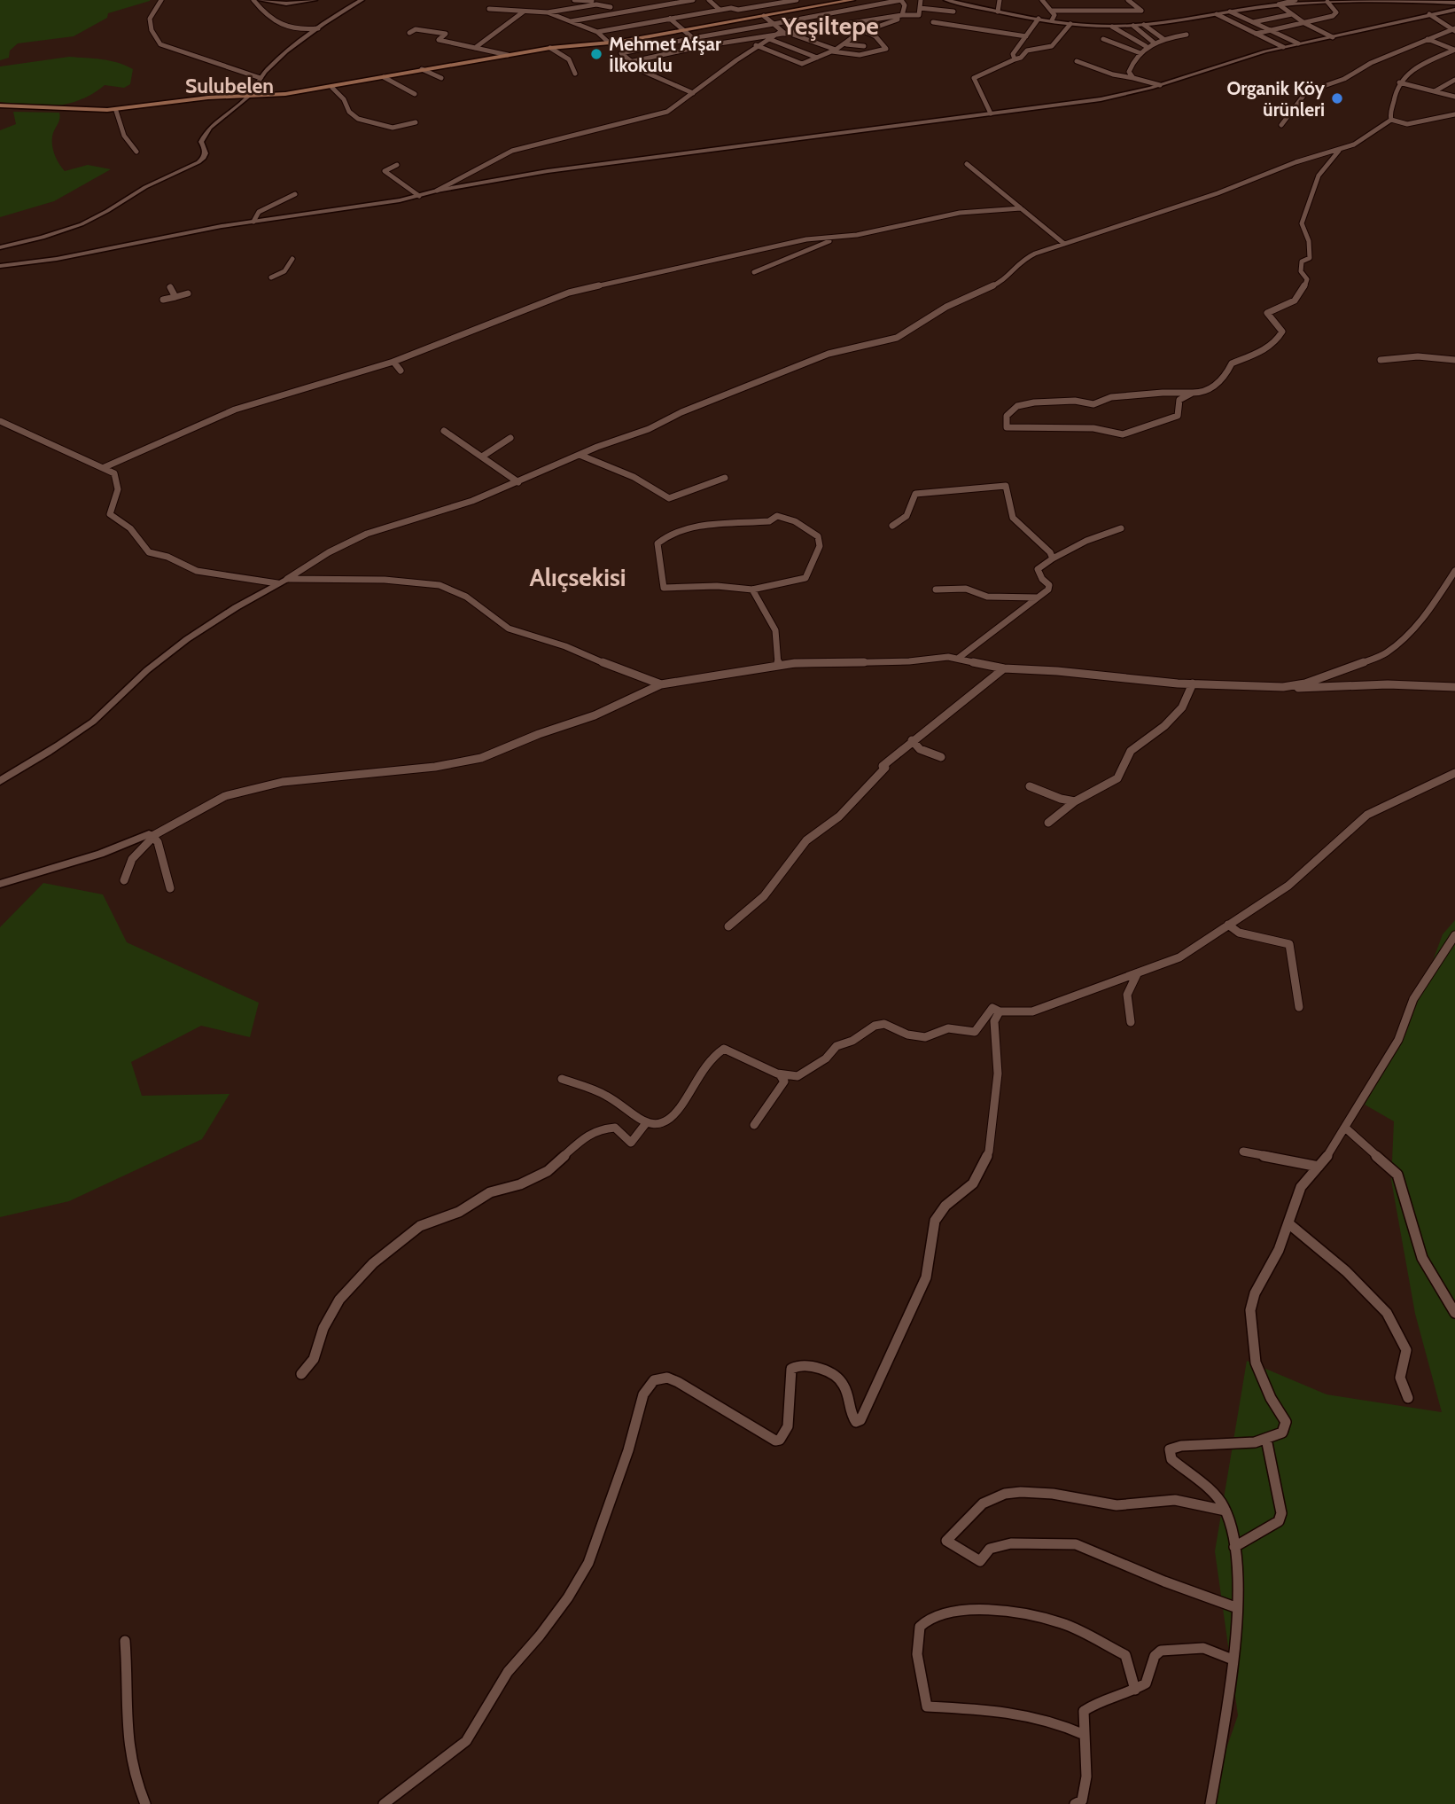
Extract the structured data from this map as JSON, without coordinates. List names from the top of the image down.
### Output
{
  "districts": ["Yeşiltepe", "Sulubelen", "Alıçsekisi"],
  "places": ["Mehmet Afşar İlkokulu", "Organik Köy ürünleri"]
}
